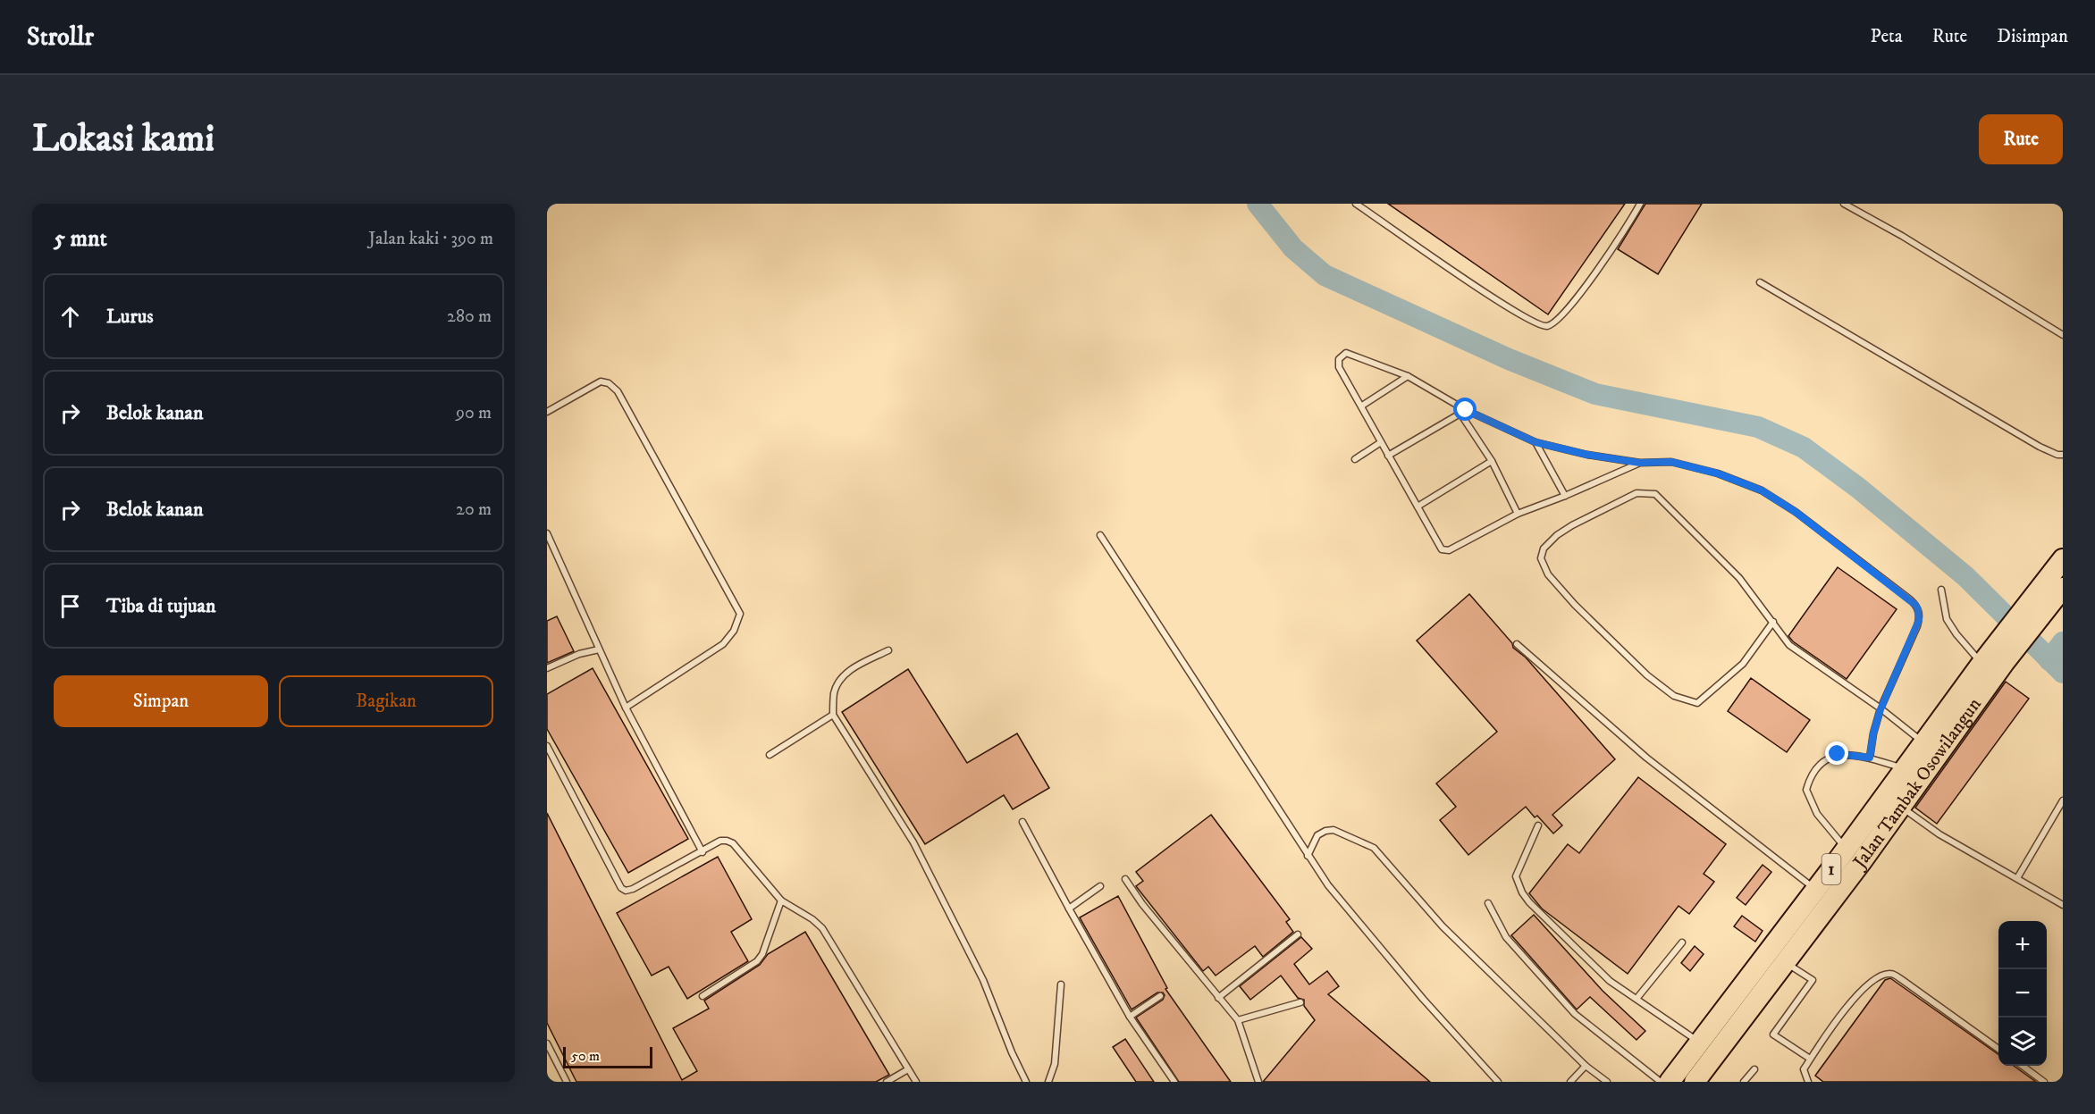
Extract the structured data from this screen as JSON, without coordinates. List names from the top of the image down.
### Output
{
  "streets": {
    "highway": ["Jalan Tambak Osowilangun", "1"]
  },
  "crossings": [
    ["Jalan Tambak Osowilangun", "1"]
  ],
  "scale_bar": "50 m",
  "page": {
    "header": "Strollr",
    "nav": ["Peta", "Rute", "Disimpan"],
    "buttons": [
      "Rute",
      ["Simpan", "Bagikan"]
    ],
    "title": "Lokasi kami",
    "heading": ["5 mnt", "Jalan kaki · 390 m"],
    "list": [
      ["Lurus", "280 m"],
      ["Belok kanan", "90 m"],
      ["Belok kanan", "20 m"],
      "Tiba di tujuan"
    ],
    "map_buttons": ["+", "−"],
    "scale": "50 m"
  }
}
